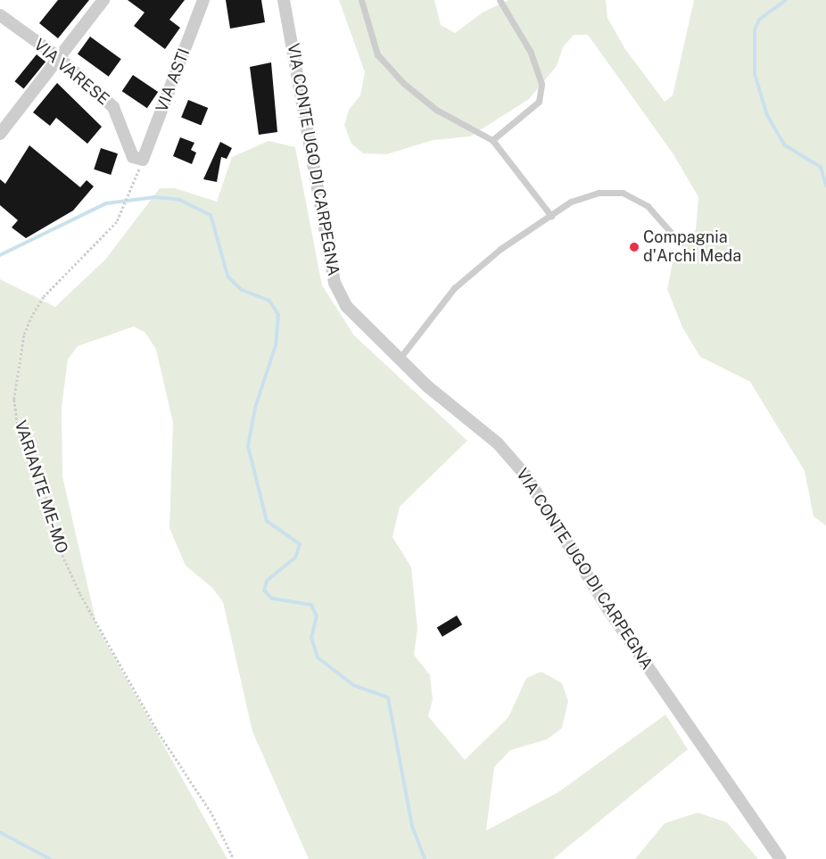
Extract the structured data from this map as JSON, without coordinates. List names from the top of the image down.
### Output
{
  "streets": {
    "street": ["VIA VARESE", "VIA ASTI", "VIA CONTE UGO DI CARPEGNA"],
    "path": ["VARIANTE ME-MO"]
  },
  "crossings": [
    ["VIA VARESE", "VIA ASTI"],
    ["VIA VARESE", "VARIANTE ME-MO"],
    ["VIA ASTI", "VARIANTE ME-MO"]
  ],
  "places": ["Compagnia d'Archi Meda"]
}
